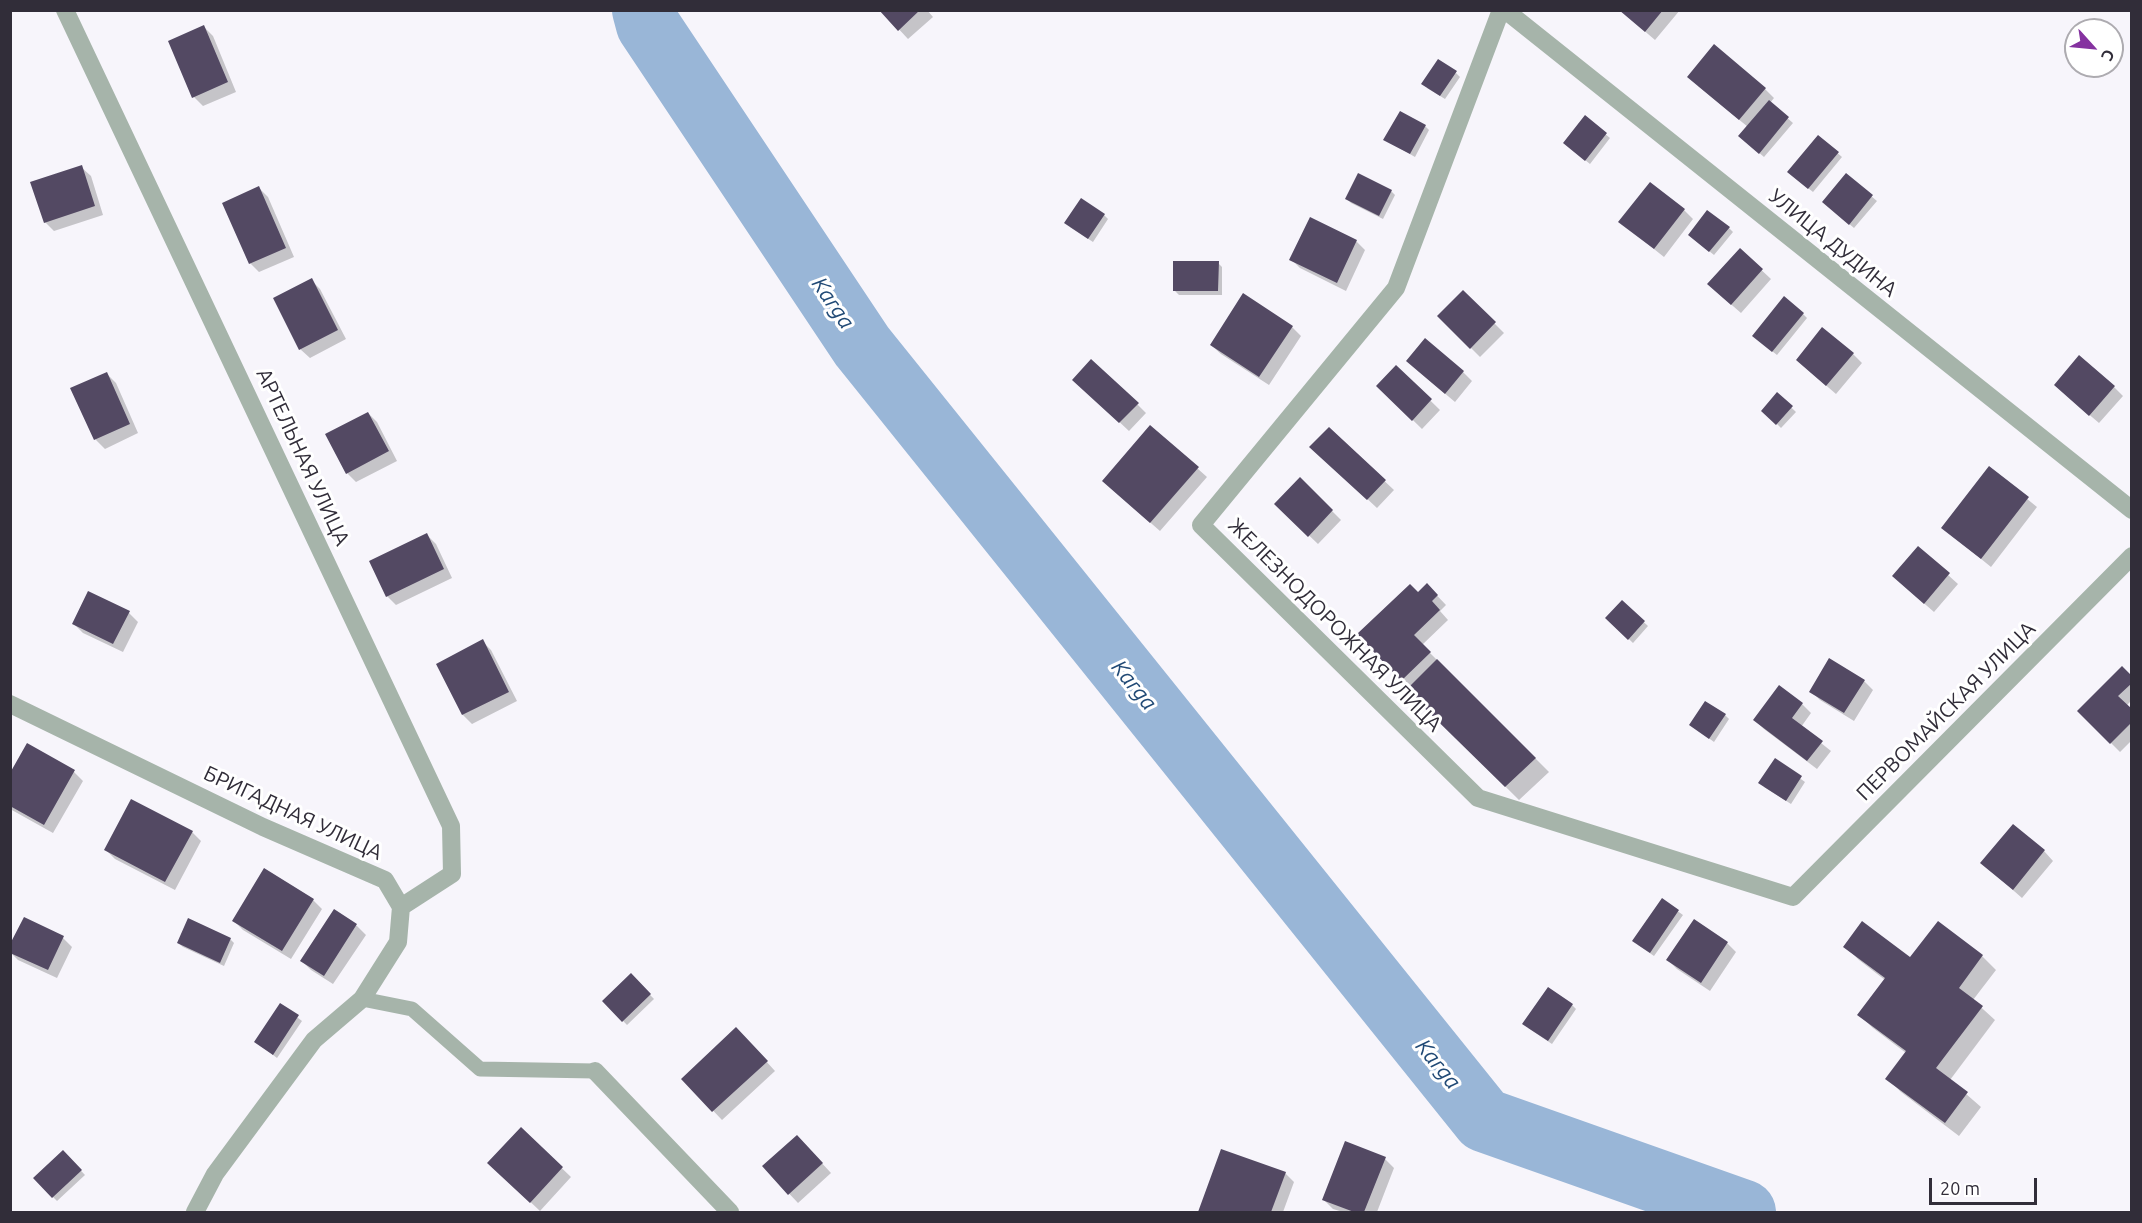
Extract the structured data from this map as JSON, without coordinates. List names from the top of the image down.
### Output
{
  "streets": {
    "street": [
      "УЛИЦА ДУДИНА",
      "АРТЕЛЬНАЯ УЛИЦА",
      "ЖЕЛЕЗНОДОРОЖНАЯ УЛИЦА",
      "ПЕРВОМАЙСКАЯ УЛИЦА",
      "БРИГАДНАЯ УЛИЦА"
    ]
  },
  "crossings": [
    ["АРТЕЛЬНАЯ УЛИЦА", "БРИГАДНАЯ УЛИЦА"],
    ["ЖЕЛЕЗНОДОРОЖНАЯ УЛИЦА", "ПЕРВОМАЙСКАЯ УЛИЦА"]
  ],
  "water": ["Karga"],
  "scale_bar": "20 m",
  "north": "bottom right"
}
